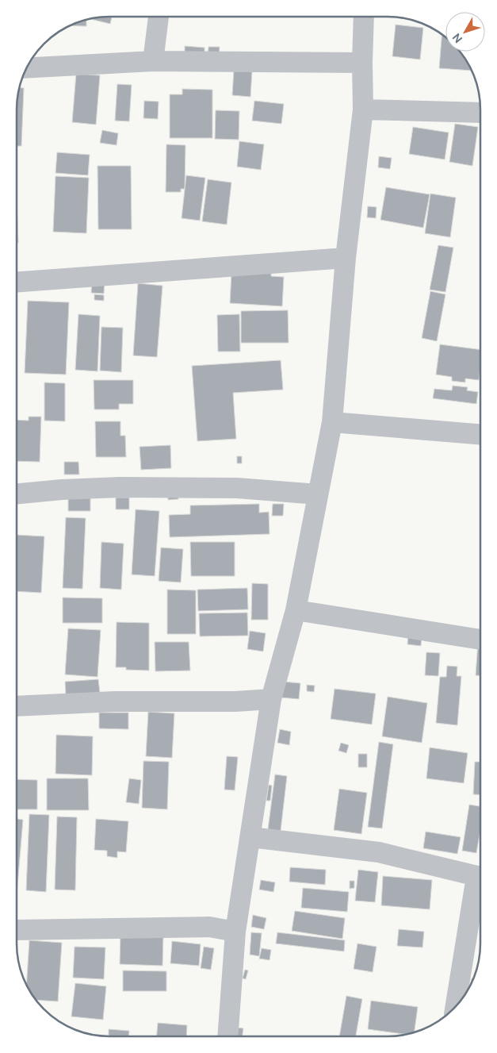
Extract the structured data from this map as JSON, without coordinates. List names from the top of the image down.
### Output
{
  "north": "bottom left"
}
